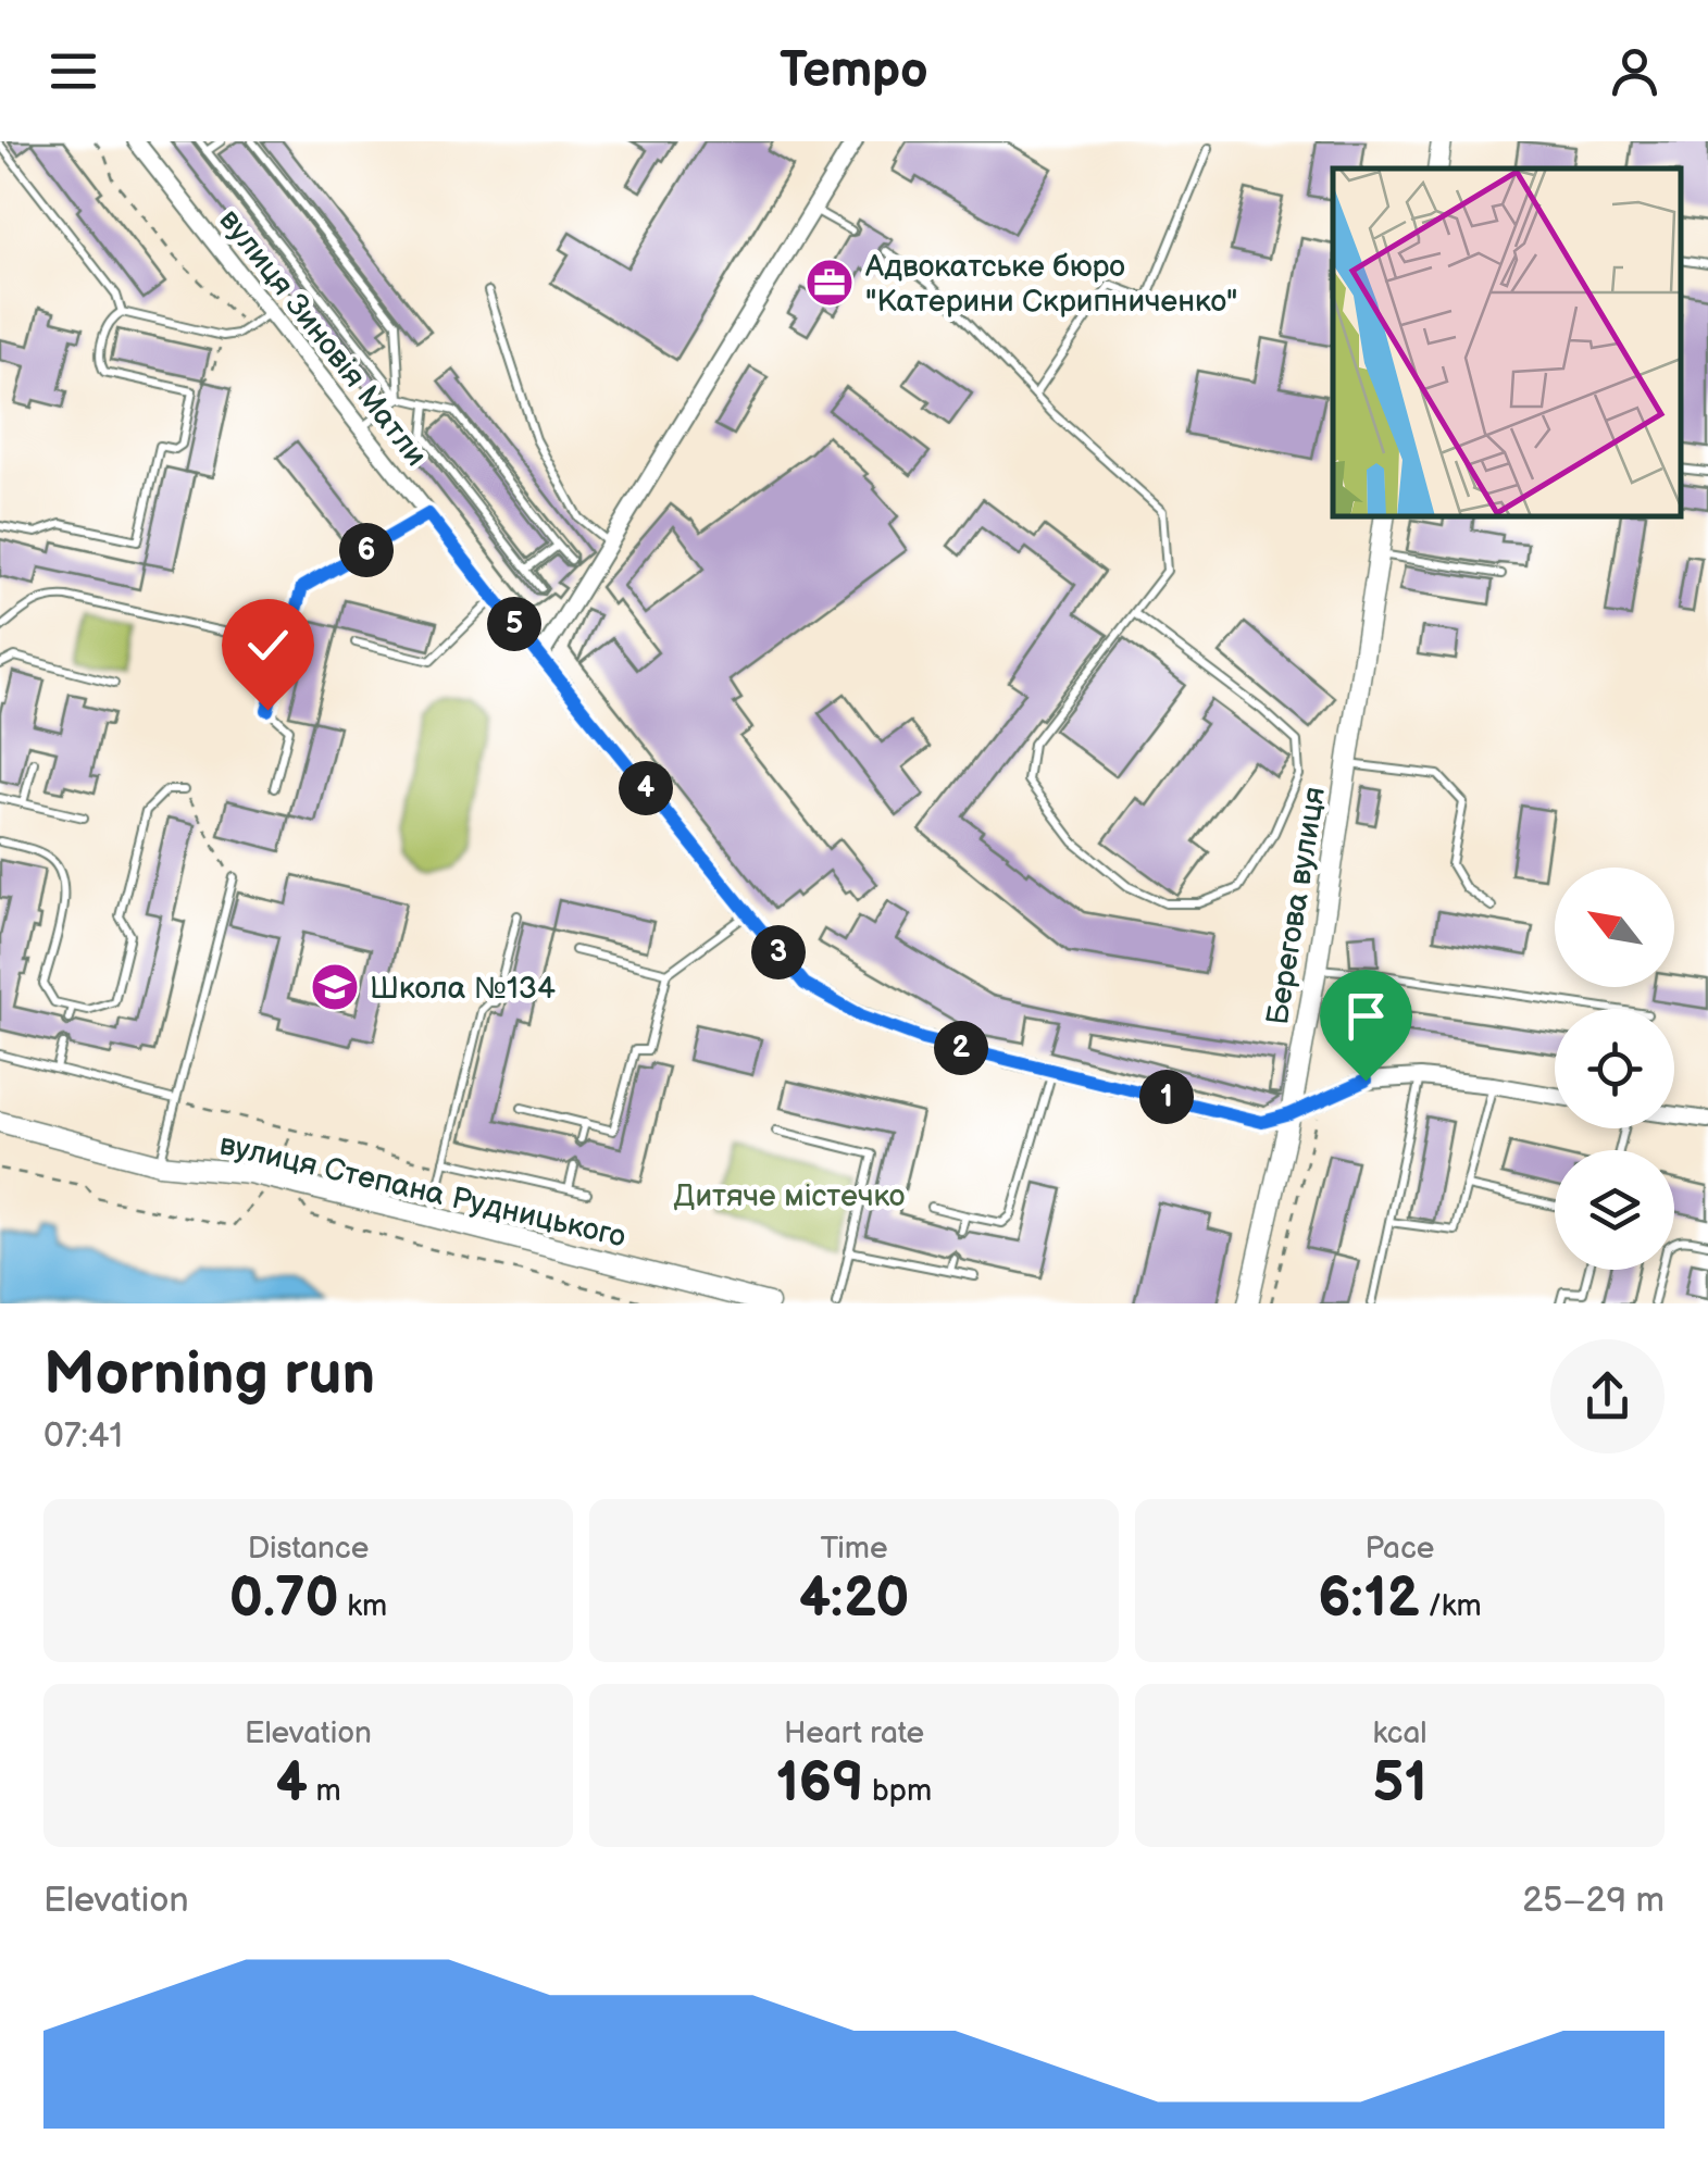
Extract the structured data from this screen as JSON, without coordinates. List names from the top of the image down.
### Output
{
  "streets": {
    "street": ["вулиця Зиновія Матли", "Берегова вулиця", "вулиця Степана Рудницького"]
  },
  "crossings": [
    ["вулиця Зиновія Матли", "Берегова вулиця"]
  ],
  "parks": ["Дитяче містечко"],
  "places": {
    "office": ["Адвокатське бюро \"Катерини Скрипниченко\""],
    "school or university": ["Школа №134"]
  },
  "north": "top left",
  "page": {
    "header": "Tempo",
    "pins": [
      "6",
      "5",
      "4",
      "3",
      "2",
      "1"
    ],
    "heading": ["Morning run", "07:41"],
    "stats": [
      ["Distance", "0.70 km"],
      ["Time", "4:20"],
      ["Pace", "6:12 /km"],
      ["Elevation", "4 m"],
      ["Heart rate", "169 bpm"],
      ["kcal", "51"]
    ],
    "chart": ["Elevation", "25–29 m"]
  }
}
